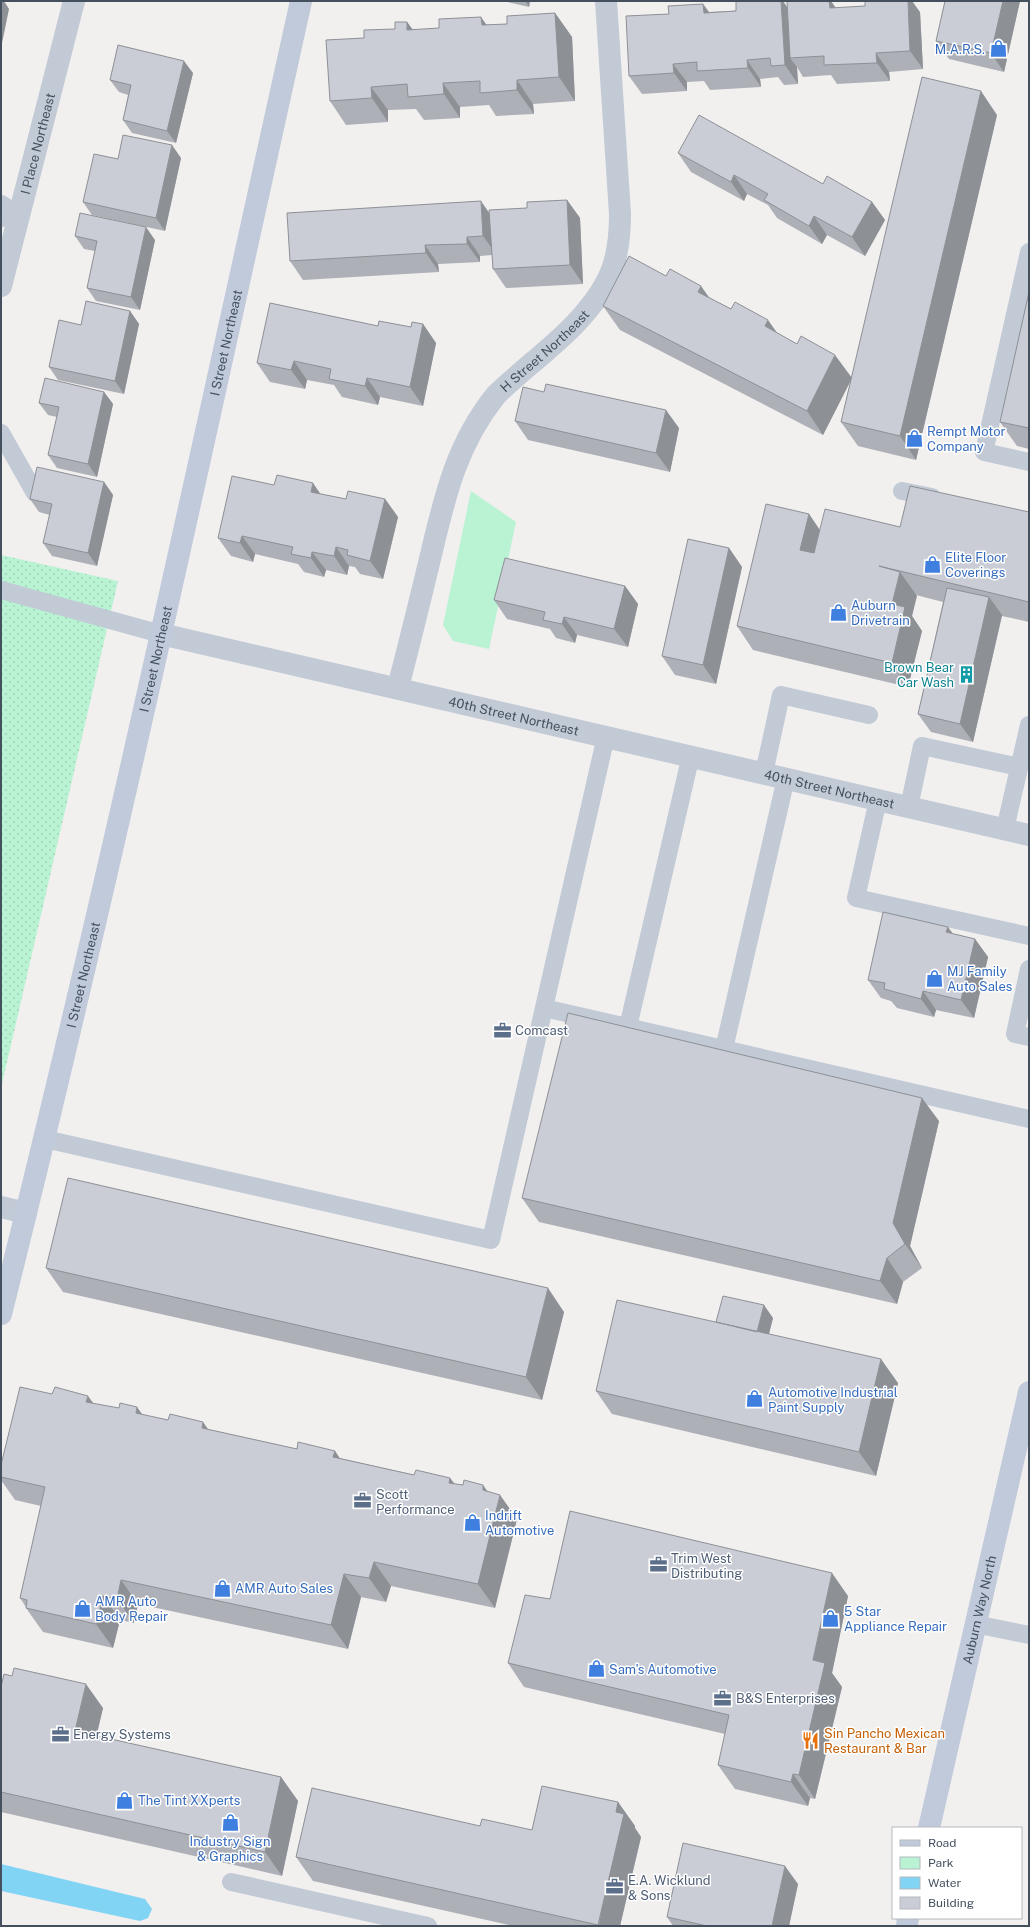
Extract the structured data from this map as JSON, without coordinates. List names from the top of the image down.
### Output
{
  "streets": {
    "street": [
      "I Place Northeast",
      "I Street Northeast",
      "H Street Northeast",
      "40th Street Northeast",
      "Auburn Way North"
    ]
  },
  "crossings": [
    ["I Street Northeast", "40th Street Northeast"],
    ["H Street Northeast", "40th Street Northeast"]
  ],
  "places": {
    "shop": [
      "M.A.R.S.",
      "Rempt Motor Company",
      "Elite Floor Coverings",
      "Auburn Drivetrain",
      "MJ Family Auto Sales",
      "Automotive Industrial Paint Supply",
      "Indrift Automotive",
      "AMR Auto Sales",
      "AMR Auto Body Repair",
      "5 Star Appliance Repair",
      "Sam's Automotive",
      "The Tint XXperts",
      "Industry Sign & Graphics"
    ],
    "building": ["Brown Bear Car Wash"],
    "office": [
      "Comcast",
      "Scott Performance",
      "Trim West Distributing",
      "B&S Enterprises",
      "Energy Systems",
      "E.A. Wicklund & Sons"
    ],
    "restaurant": ["Sin Pancho Mexican Restaurant & Bar"]
  },
  "legend": [
    "Road",
    "Park",
    "Water",
    "Building"
  ]
}
